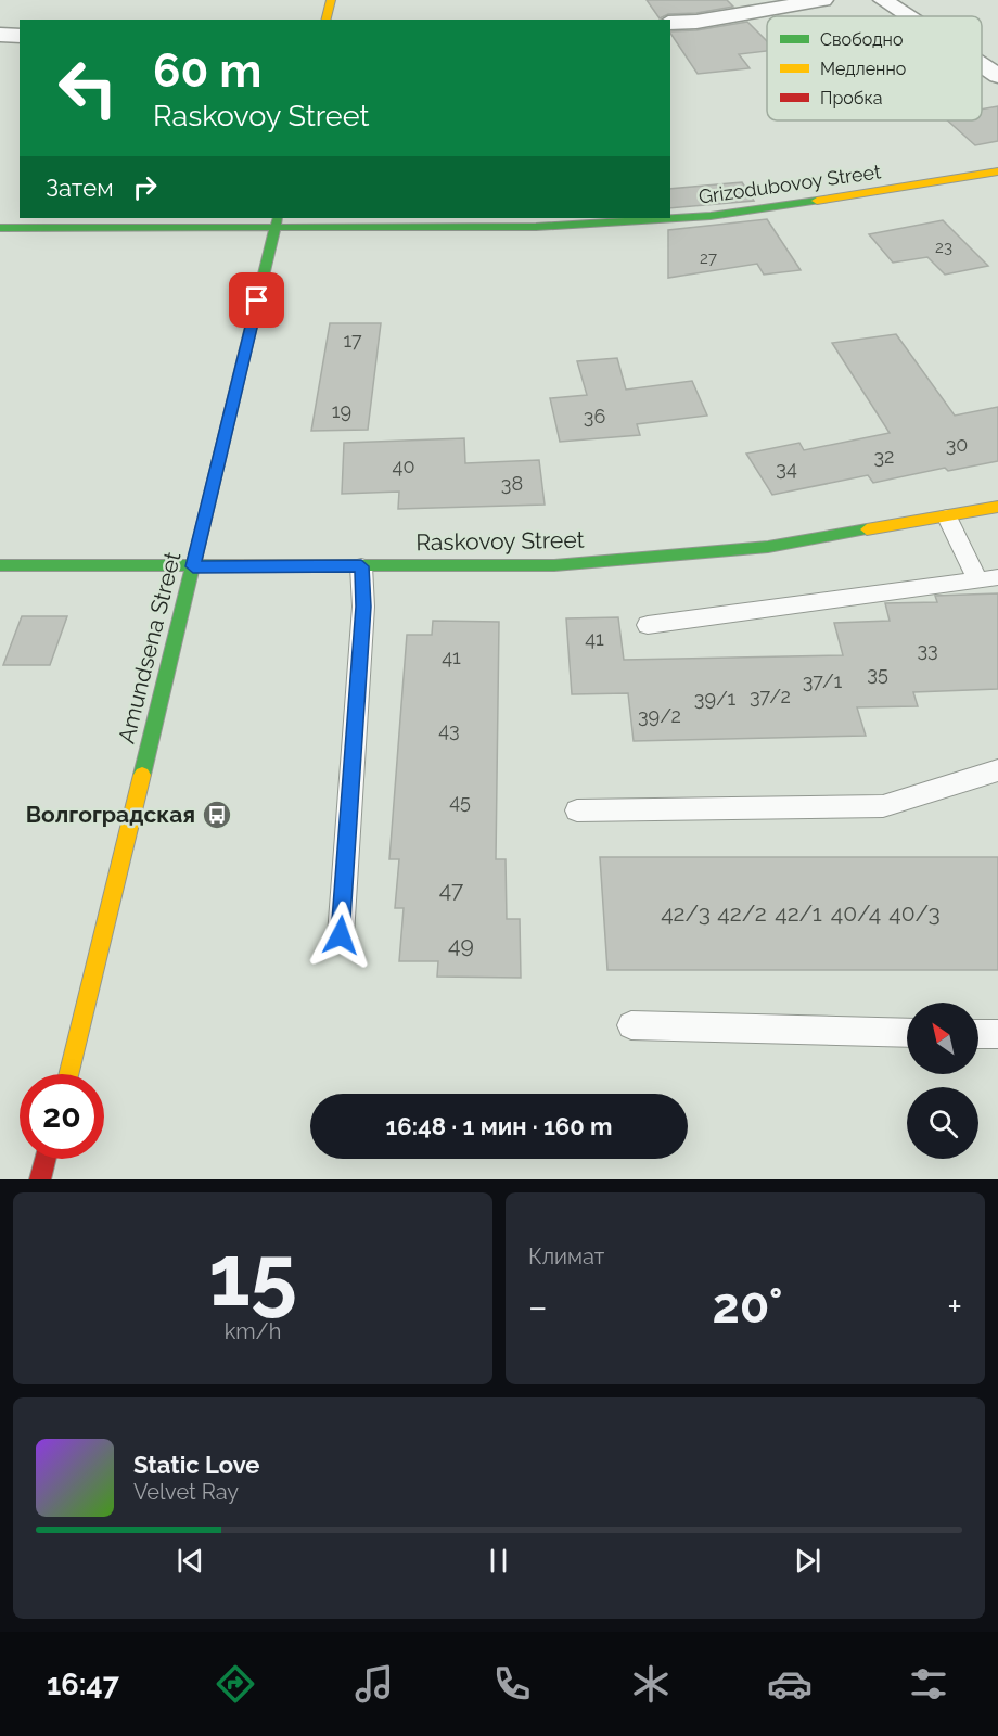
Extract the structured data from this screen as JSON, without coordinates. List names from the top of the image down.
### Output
{
  "streets": {
    "street": ["Grizodubovoy Street", "Raskovoy Street", "Amundsena Street"]
  },
  "crossings": [
    ["Grizodubovoy Street", "Amundsena Street"],
    ["Raskovoy Street", "Amundsena Street"]
  ],
  "places": {
    "bus stop": ["Волгоградская"]
  },
  "house_numbers": [
    "23",
    "27",
    "17",
    "19",
    "36",
    "30",
    "32",
    "40",
    "34",
    "38",
    "41",
    "33",
    "41",
    "35",
    "37/1",
    "37/2",
    "39/1",
    "39/2",
    "43",
    "45",
    "47",
    "42/3",
    "42/2",
    "42/1",
    "40/4",
    "40/3",
    "49"
  ],
  "legend": ["Свободно", "Медленно", "Пробка"],
  "north": "top left",
  "page": {
    "turn": ["60 m", "Raskovoy Street"],
    "then": "Затем",
    "limit": "20",
    "trip": "16:48 · 1 мин · 160 m",
    "tile": [
      ["15", "km/h"],
      "Климат"
    ],
    "heat": ["−", "20°", "+"],
    "song": ["Static Love", "Velvet Ray"],
    "tabs": "16:47"
  }
}
